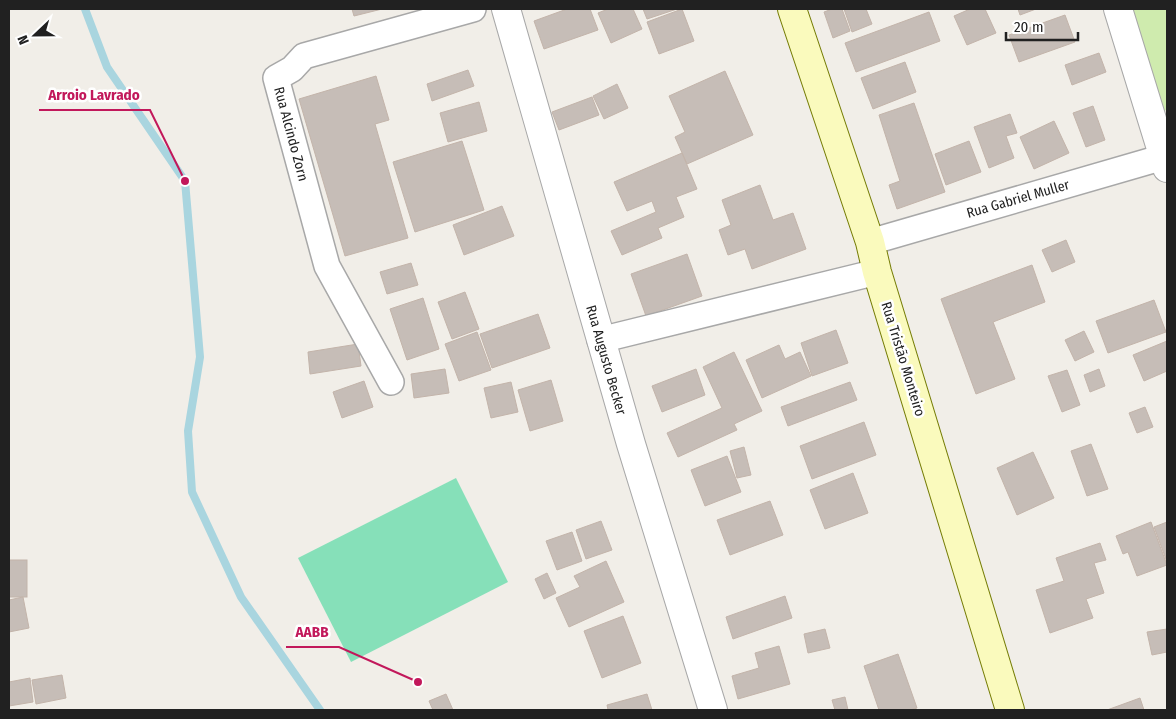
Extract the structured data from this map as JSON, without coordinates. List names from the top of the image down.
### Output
{
  "streets": {
    "main road": ["Rua Tristão Monteiro"],
    "street": ["Rua Alcindo Zorn", "Rua Gabriel Muller", "Rua Augusto Becker"]
  },
  "crossings": [
    ["Rua Gabriel Muller", "Rua Tristão Monteiro"]
  ],
  "places": ["Arroio Lavrado", "AABB"],
  "scale_bar": "20 m",
  "north": "left"
}
